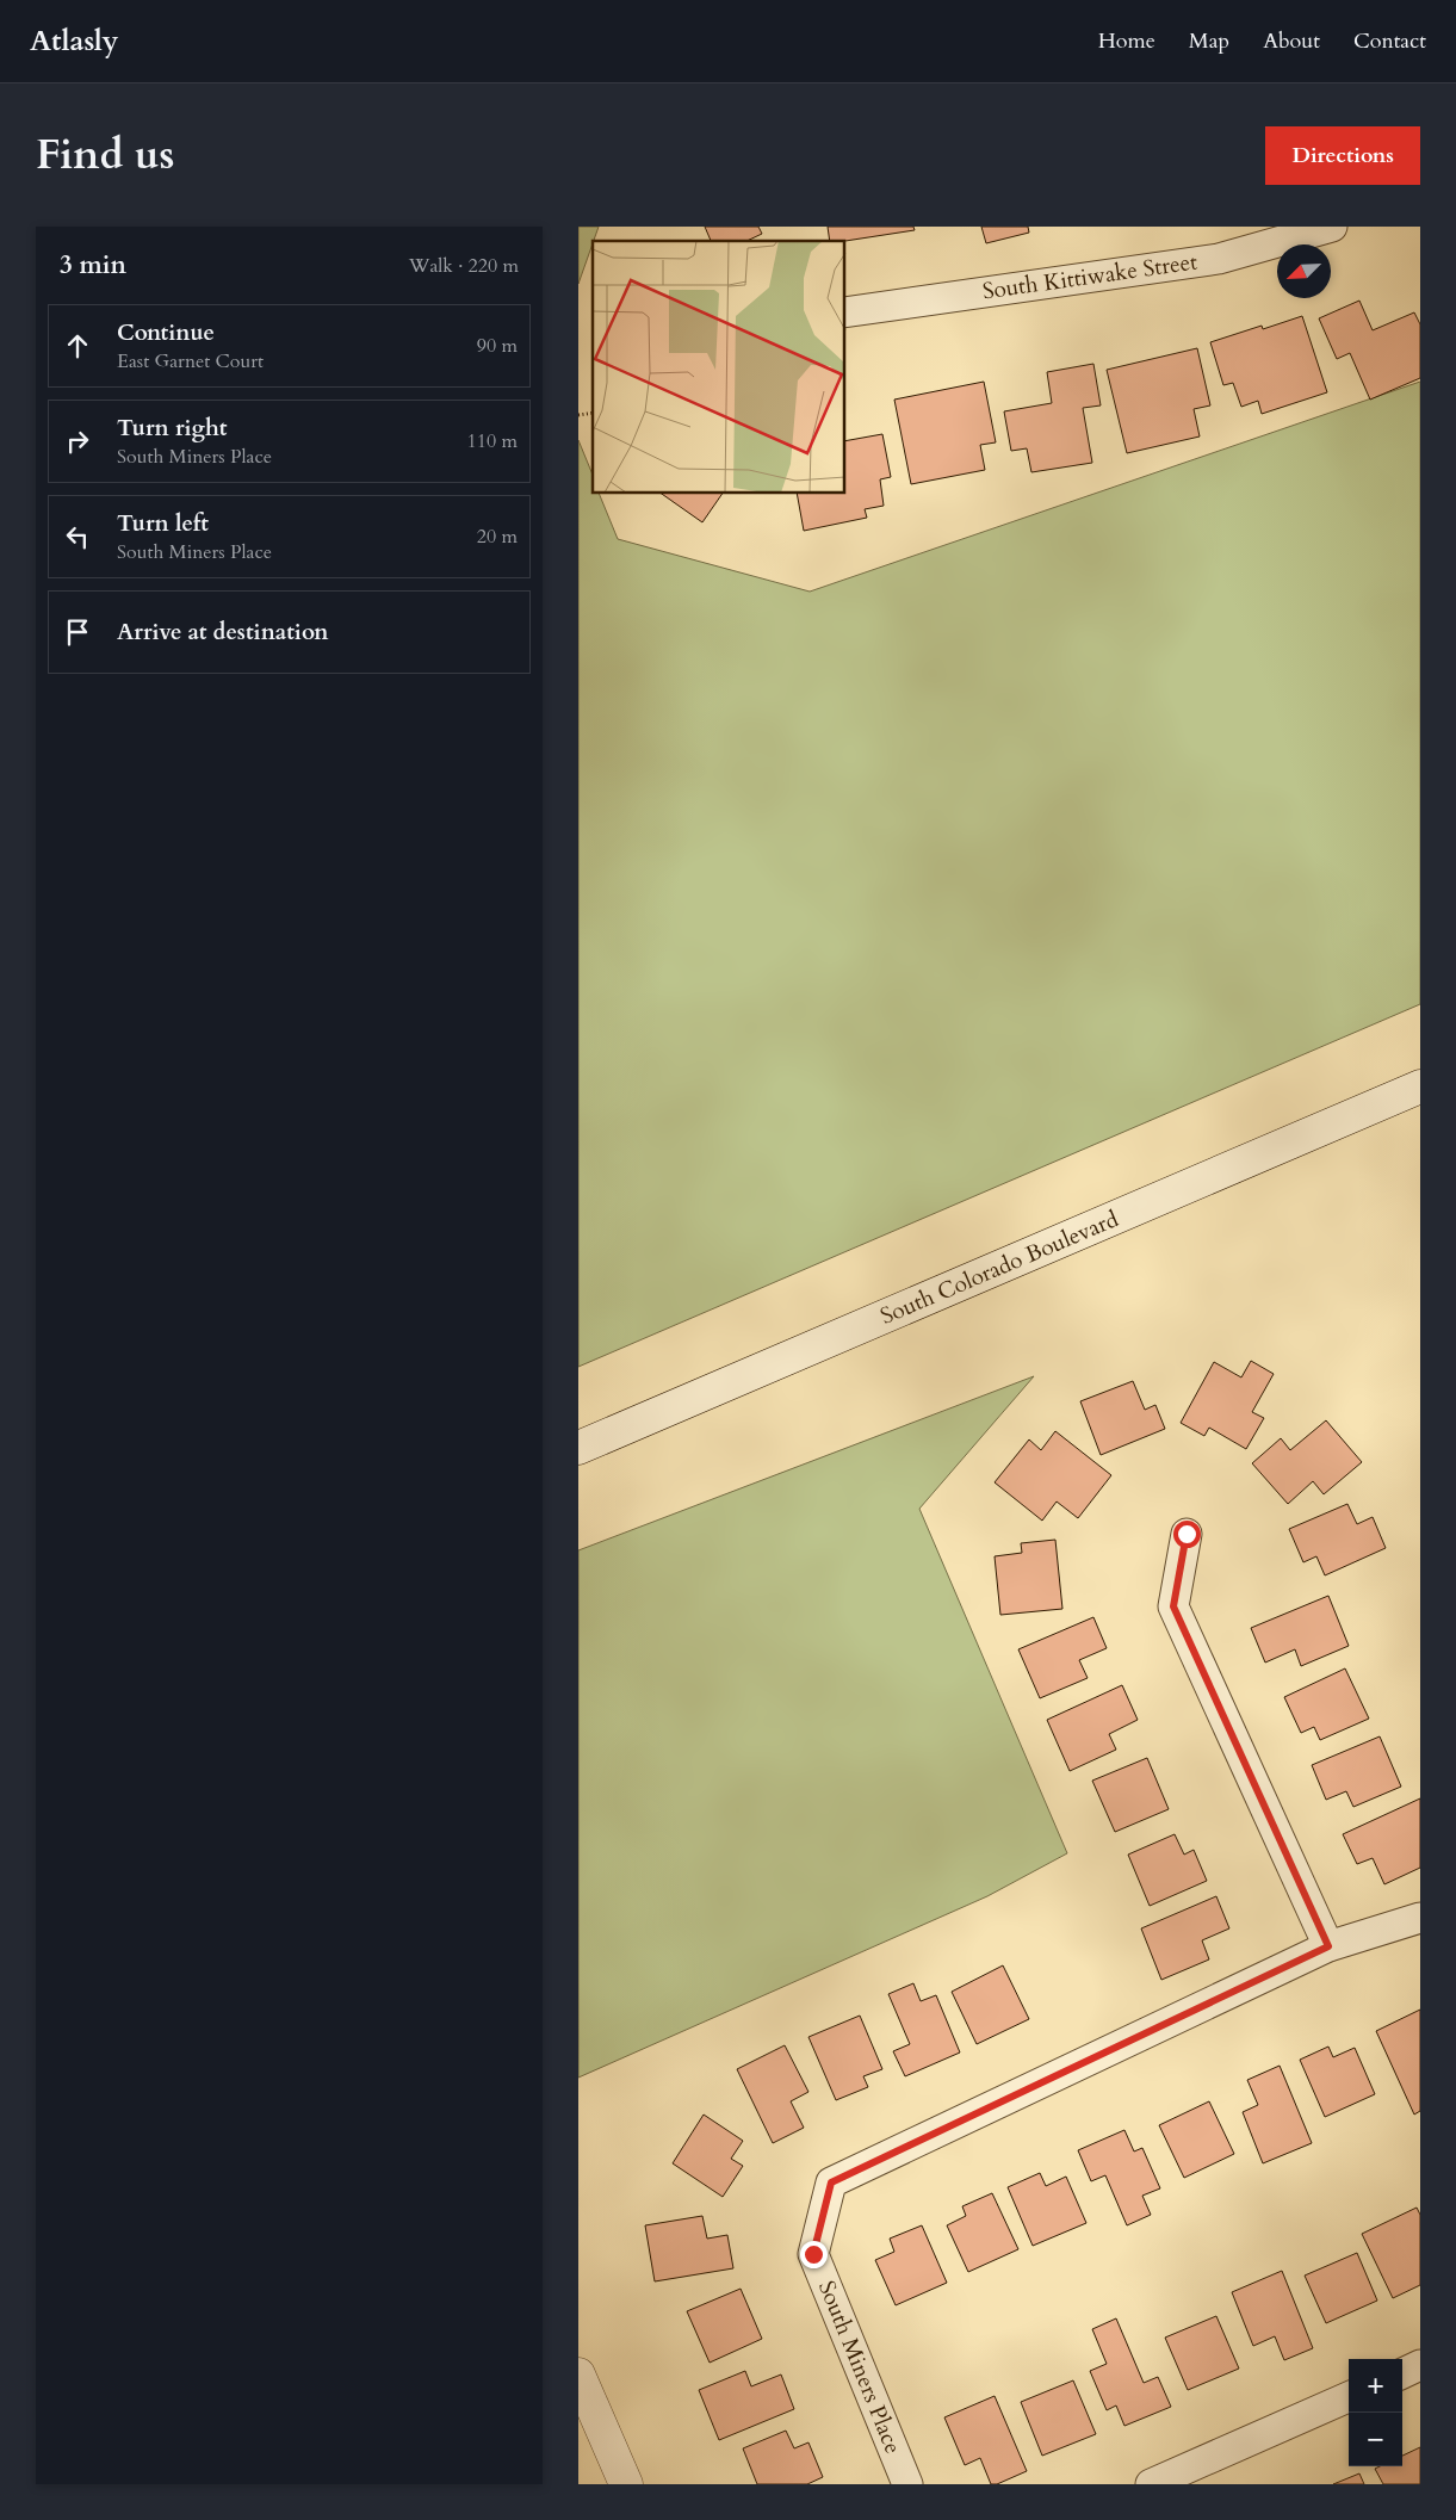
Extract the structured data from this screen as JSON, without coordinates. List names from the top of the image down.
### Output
{
  "streets": {
    "main road": ["South Colorado Boulevard"],
    "street": ["South Kittiwake Street", "South Miners Place"]
  },
  "north": "bottom left",
  "page": {
    "header": "Atlasly",
    "nav": [
      "Home",
      "Map",
      "About",
      "Contact"
    ],
    "title": "Find us",
    "buttons": "Directions",
    "heading": ["3 min", "Walk · 220 m"],
    "list": [
      ["Continue", "East Garnet Court", "90 m"],
      ["Turn right", "South Miners Place", "110 m"],
      ["Turn left", "South Miners Place", "20 m"],
      "Arrive at destination"
    ],
    "map_buttons": ["+", "−"]
  }
}
